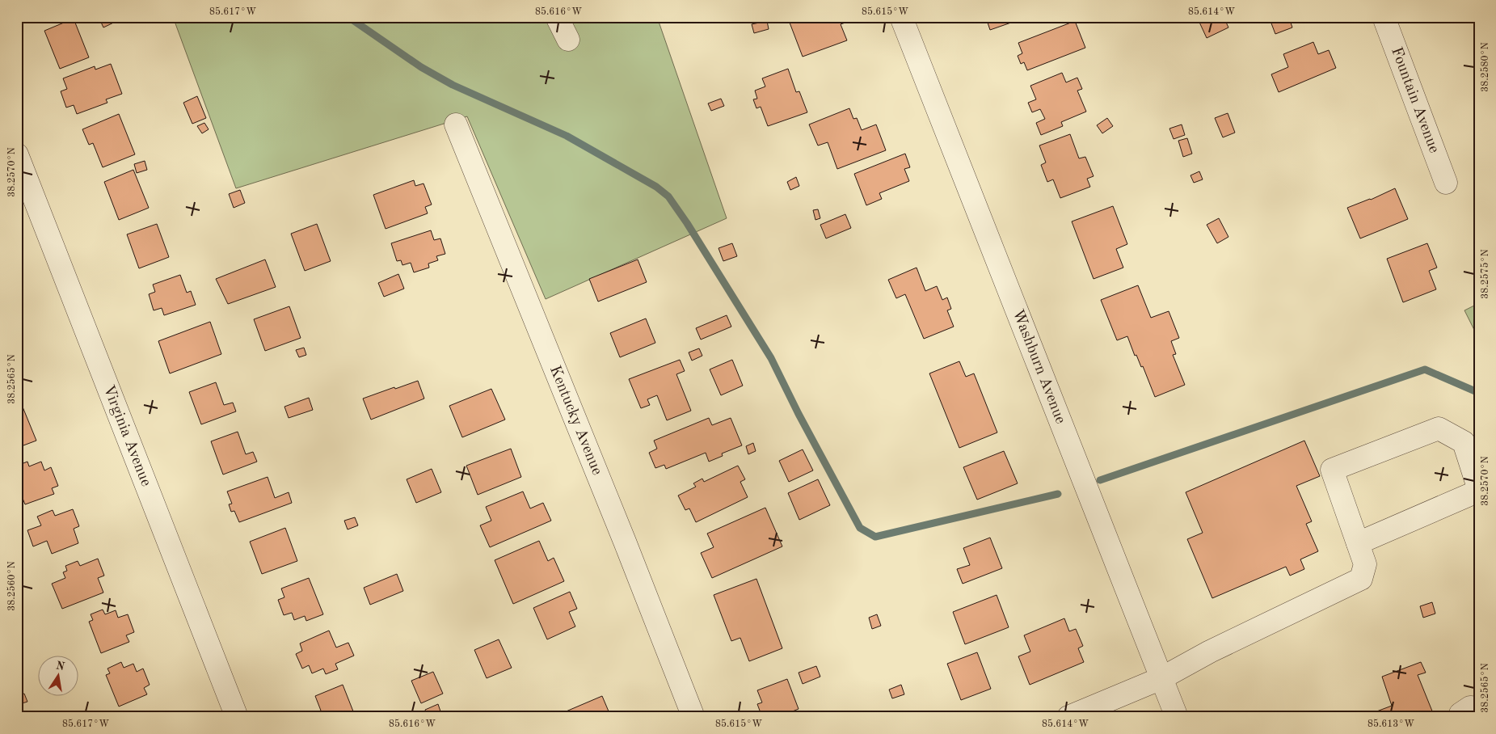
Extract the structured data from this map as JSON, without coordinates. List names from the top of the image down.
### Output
{
  "streets": {
    "street": [
      "Fountain Avenue",
      "Washburn Avenue",
      "Kentucky Avenue",
      "Virginia Avenue"
    ]
  },
  "north": "top",
  "coordinates": [
    "85.617°W",
    "85.616°W",
    "85.615°W",
    "85.614°W",
    "38.2580°N",
    "38.2570°N",
    "38.2575°N",
    "38.2565°N",
    "38.2560°N",
    "85.613°W"
  ]
}
